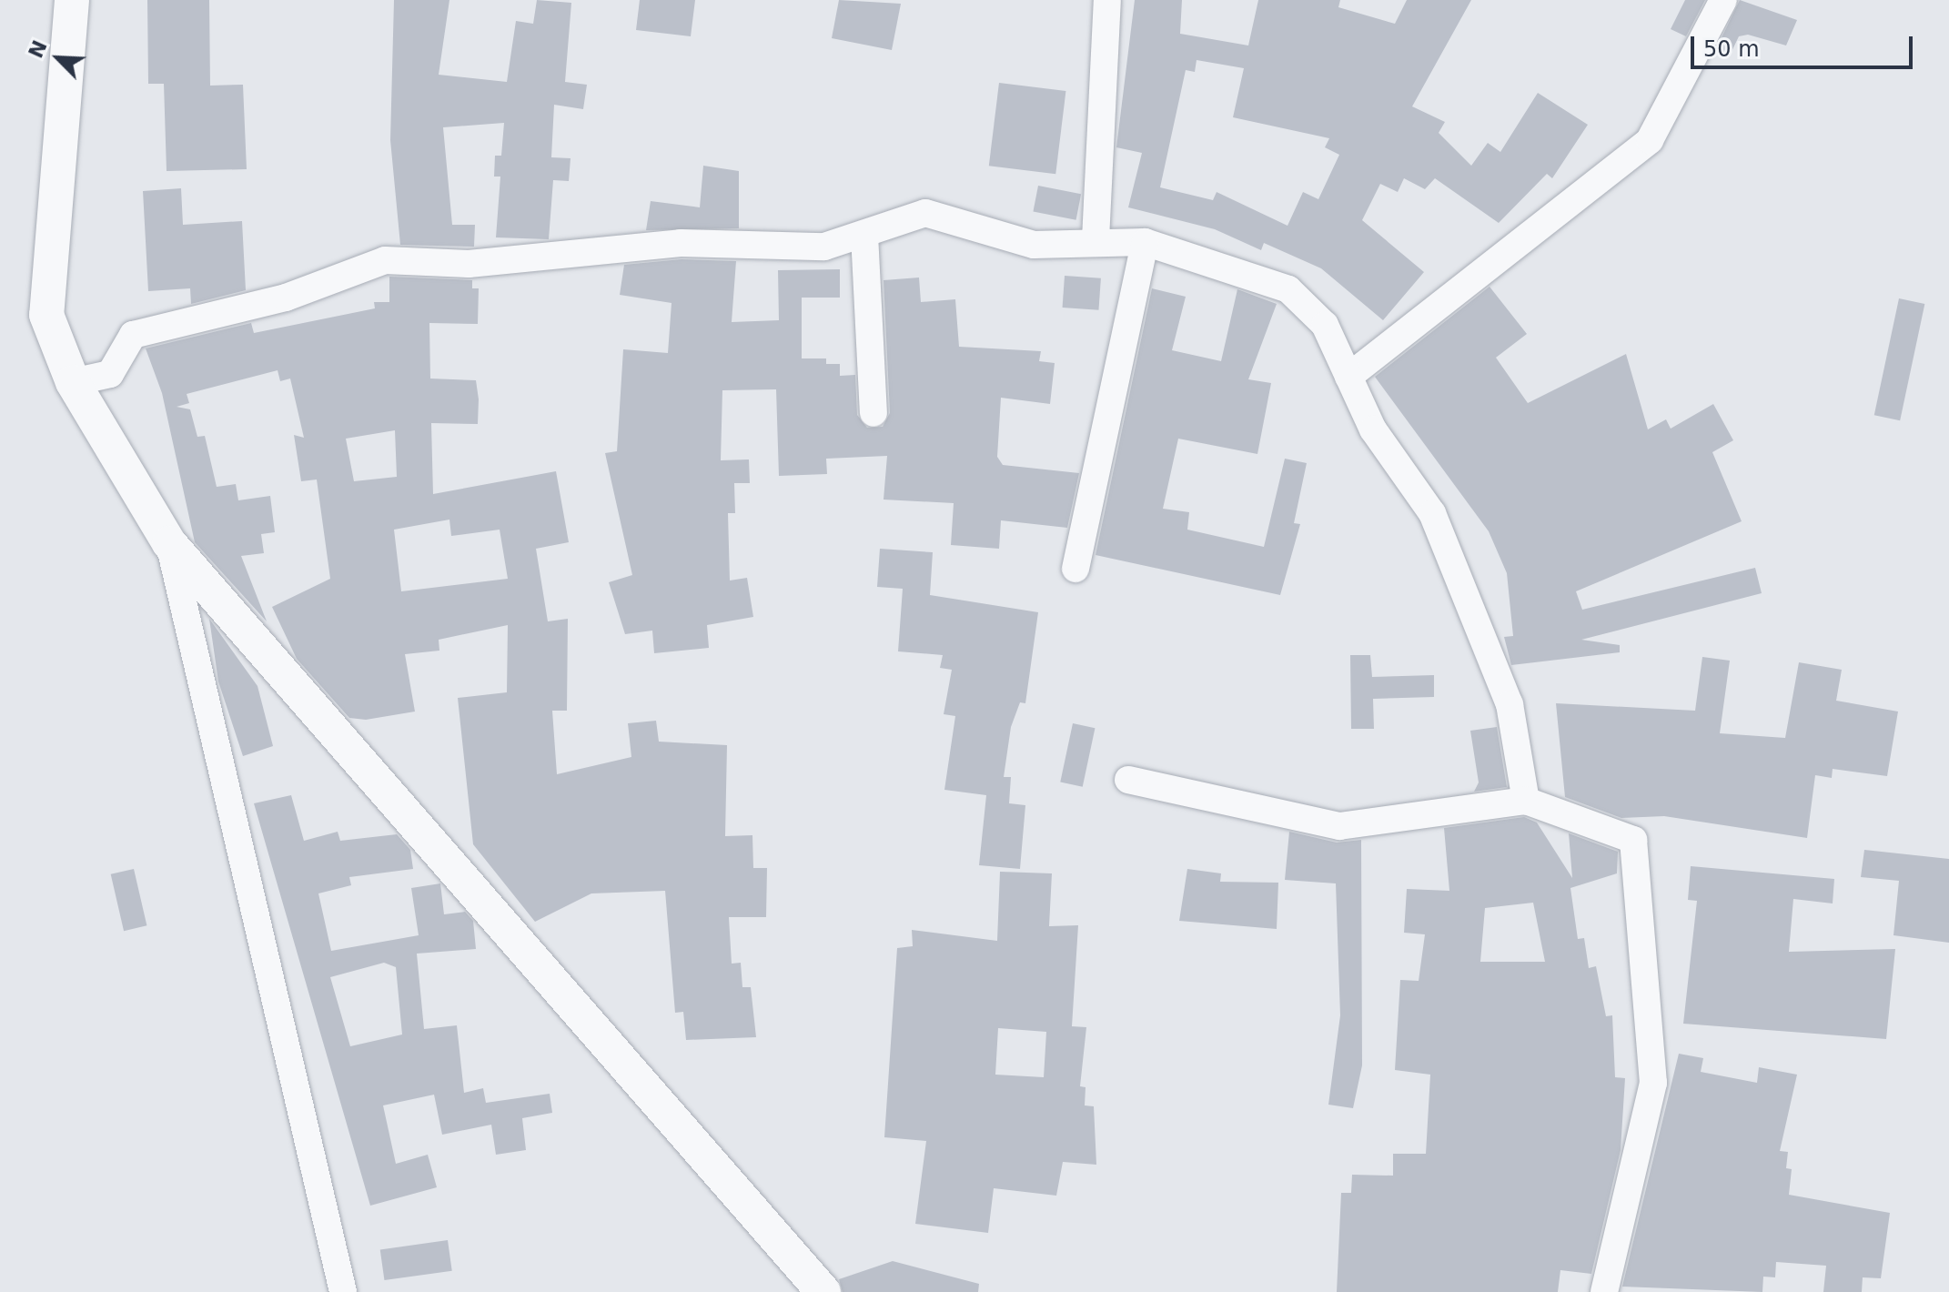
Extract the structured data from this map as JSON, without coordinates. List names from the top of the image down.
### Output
{
  "scale_bar": "50 m",
  "north": "top left"
}
